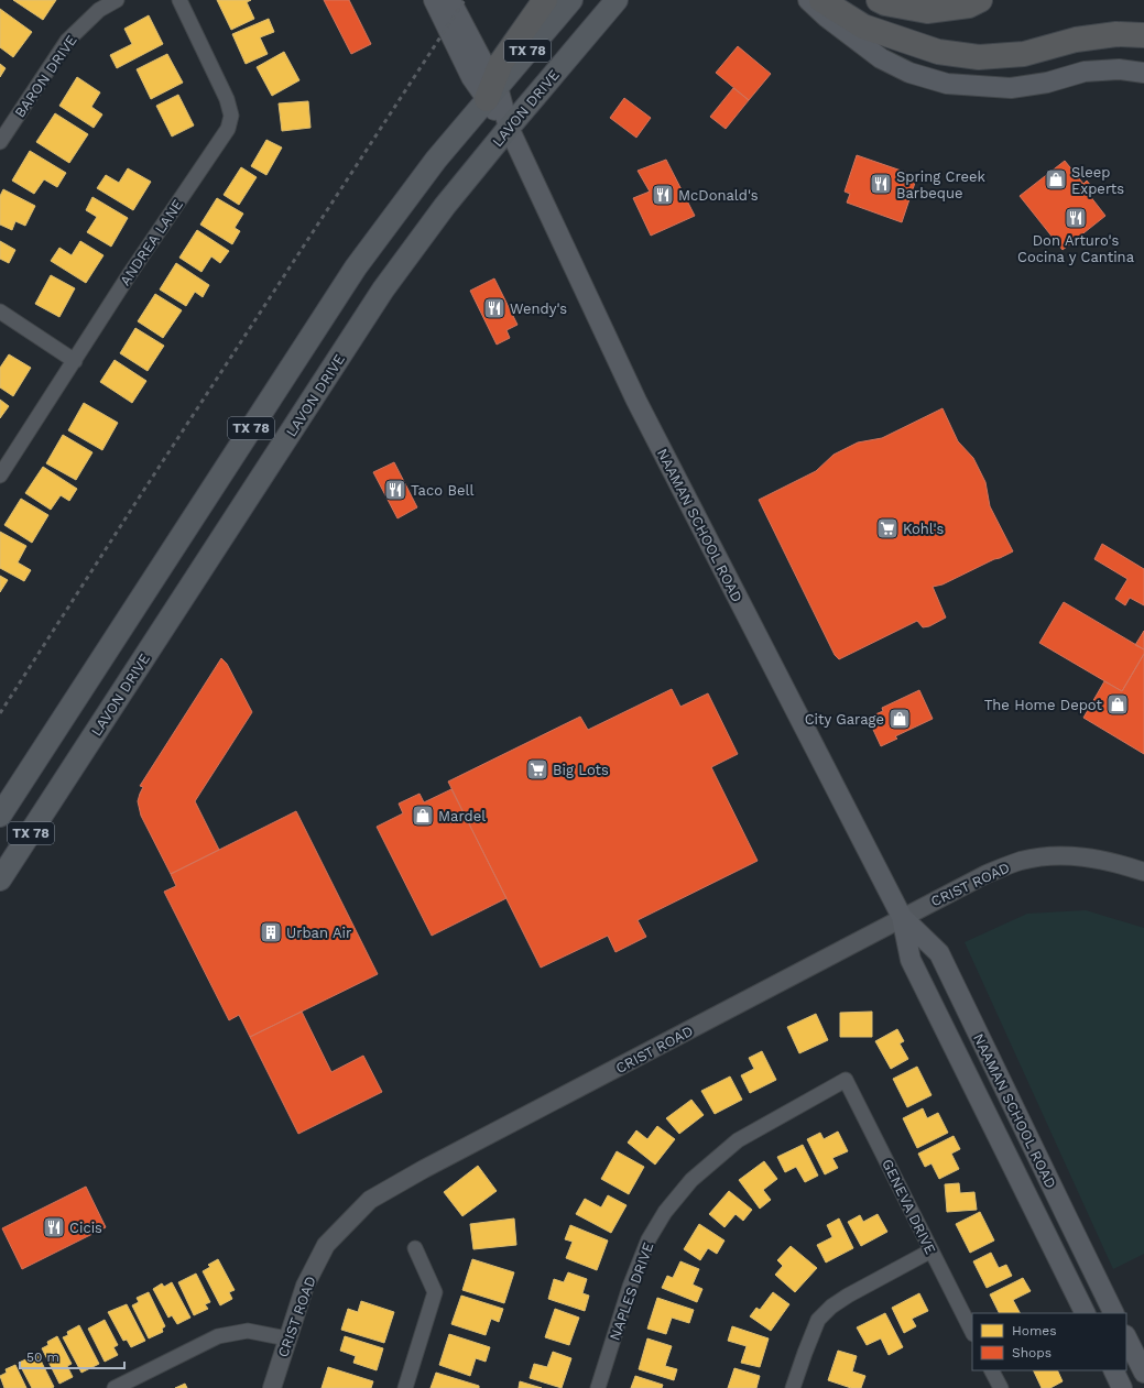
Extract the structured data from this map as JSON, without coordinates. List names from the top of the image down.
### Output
{
  "streets": {
    "main road": ["TX 78", "LAVON DRIVE", "NAAMAN SCHOOL ROAD"],
    "street": [
      "BARON DRIVE",
      "ANDREA LANE",
      "CRIST ROAD",
      "GENEVA DRIVE",
      "NAPLES DRIVE"
    ]
  },
  "crossings": [
    ["TX 78", "NAAMAN SCHOOL ROAD"],
    ["LAVON DRIVE", "NAAMAN SCHOOL ROAD"],
    ["NAAMAN SCHOOL ROAD", "CRIST ROAD"],
    ["GENEVA DRIVE", "NAPLES DRIVE"]
  ],
  "places": {
    "shop": [
      "Sleep Experts",
      "The Home Depot",
      "City Garage",
      "Mardel"
    ],
    "restaurant": [
      "Spring Creek Barbeque",
      "McDonald's",
      "Don Arturo's Cocina y Cantina",
      "Wendy's",
      "Taco Bell",
      "Cicis"
    ],
    "supermarket": ["Kohl's", "Big Lots"],
    "building": ["Urban Air"]
  },
  "legend": ["Homes", "Shops"],
  "scale_bar": "50 m"
}
